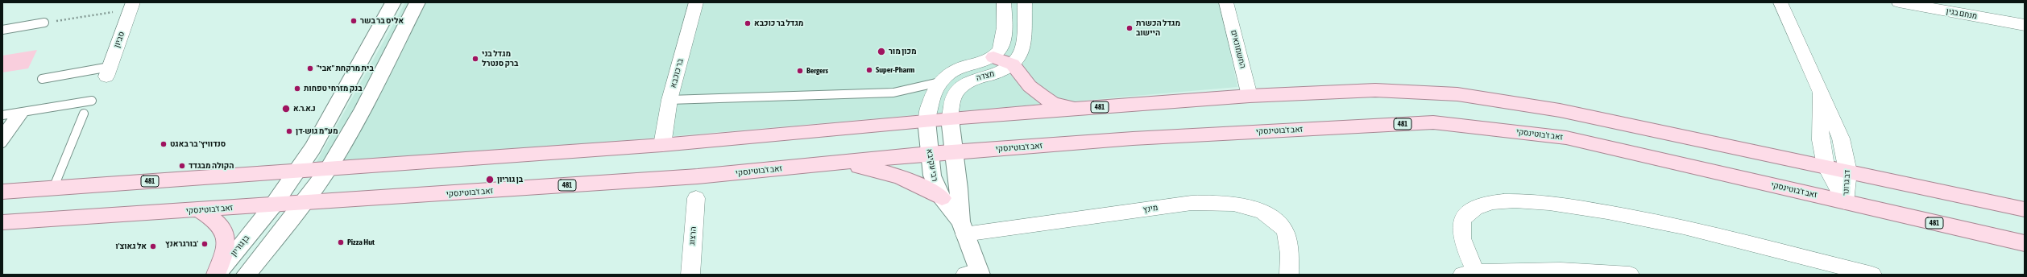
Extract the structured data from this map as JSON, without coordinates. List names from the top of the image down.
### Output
{
  "streets": {
    "main road": [
      "מצדה",
      "481",
      "זאב ז'בוטינסקי",
      "רבי עקיבא",
      "בן גוריון"
    ],
    "street": [
      "מנחם בגין",
      "סביון",
      "החשמונאים",
      "בר כוכבא",
      "דב גרונר",
      "מינץ",
      "הרצוג"
    ]
  },
  "crossings": [
    ["החשמונאים", "481"],
    ["בר כוכבא", "481"],
    ["מצדה", "481"],
    ["מצדה", "זאב ז'בוטינסקי"],
    ["מצדה", "רבי עקיבא"],
    ["481", "רבי עקיבא"],
    ["481", "דב גרונר"],
    ["481", "בן גוריון"],
    ["זאב ז'בוטינסקי", "רבי עקיבא"],
    ["זאב ז'בוטינסקי", "דב גרונר"],
    ["זאב ז'בוטינסקי", "בן גוריון"],
    ["רבי עקיבא", "מינץ"]
  ],
  "places": [
    "אליס בר בשר",
    "מגדל בר כוכבא",
    "מגדל הכשרת היישוב",
    "מכון מור",
    "מגדל בני ברק סנטרל",
    "\"בית מרקחת \"אבי",
    "Super-Pharm",
    "Bergers",
    "בנק מזרחי טפחות",
    "נ.א.ר.א",
    "מע״מ גוש-דן",
    "סנדוויץ' בר באגט",
    "הקולה מבגדד",
    "בן גוריון",
    "Pizza Hut",
    "בורגראנץ'",
    "אל גאוצ'ו"
  ]
}
